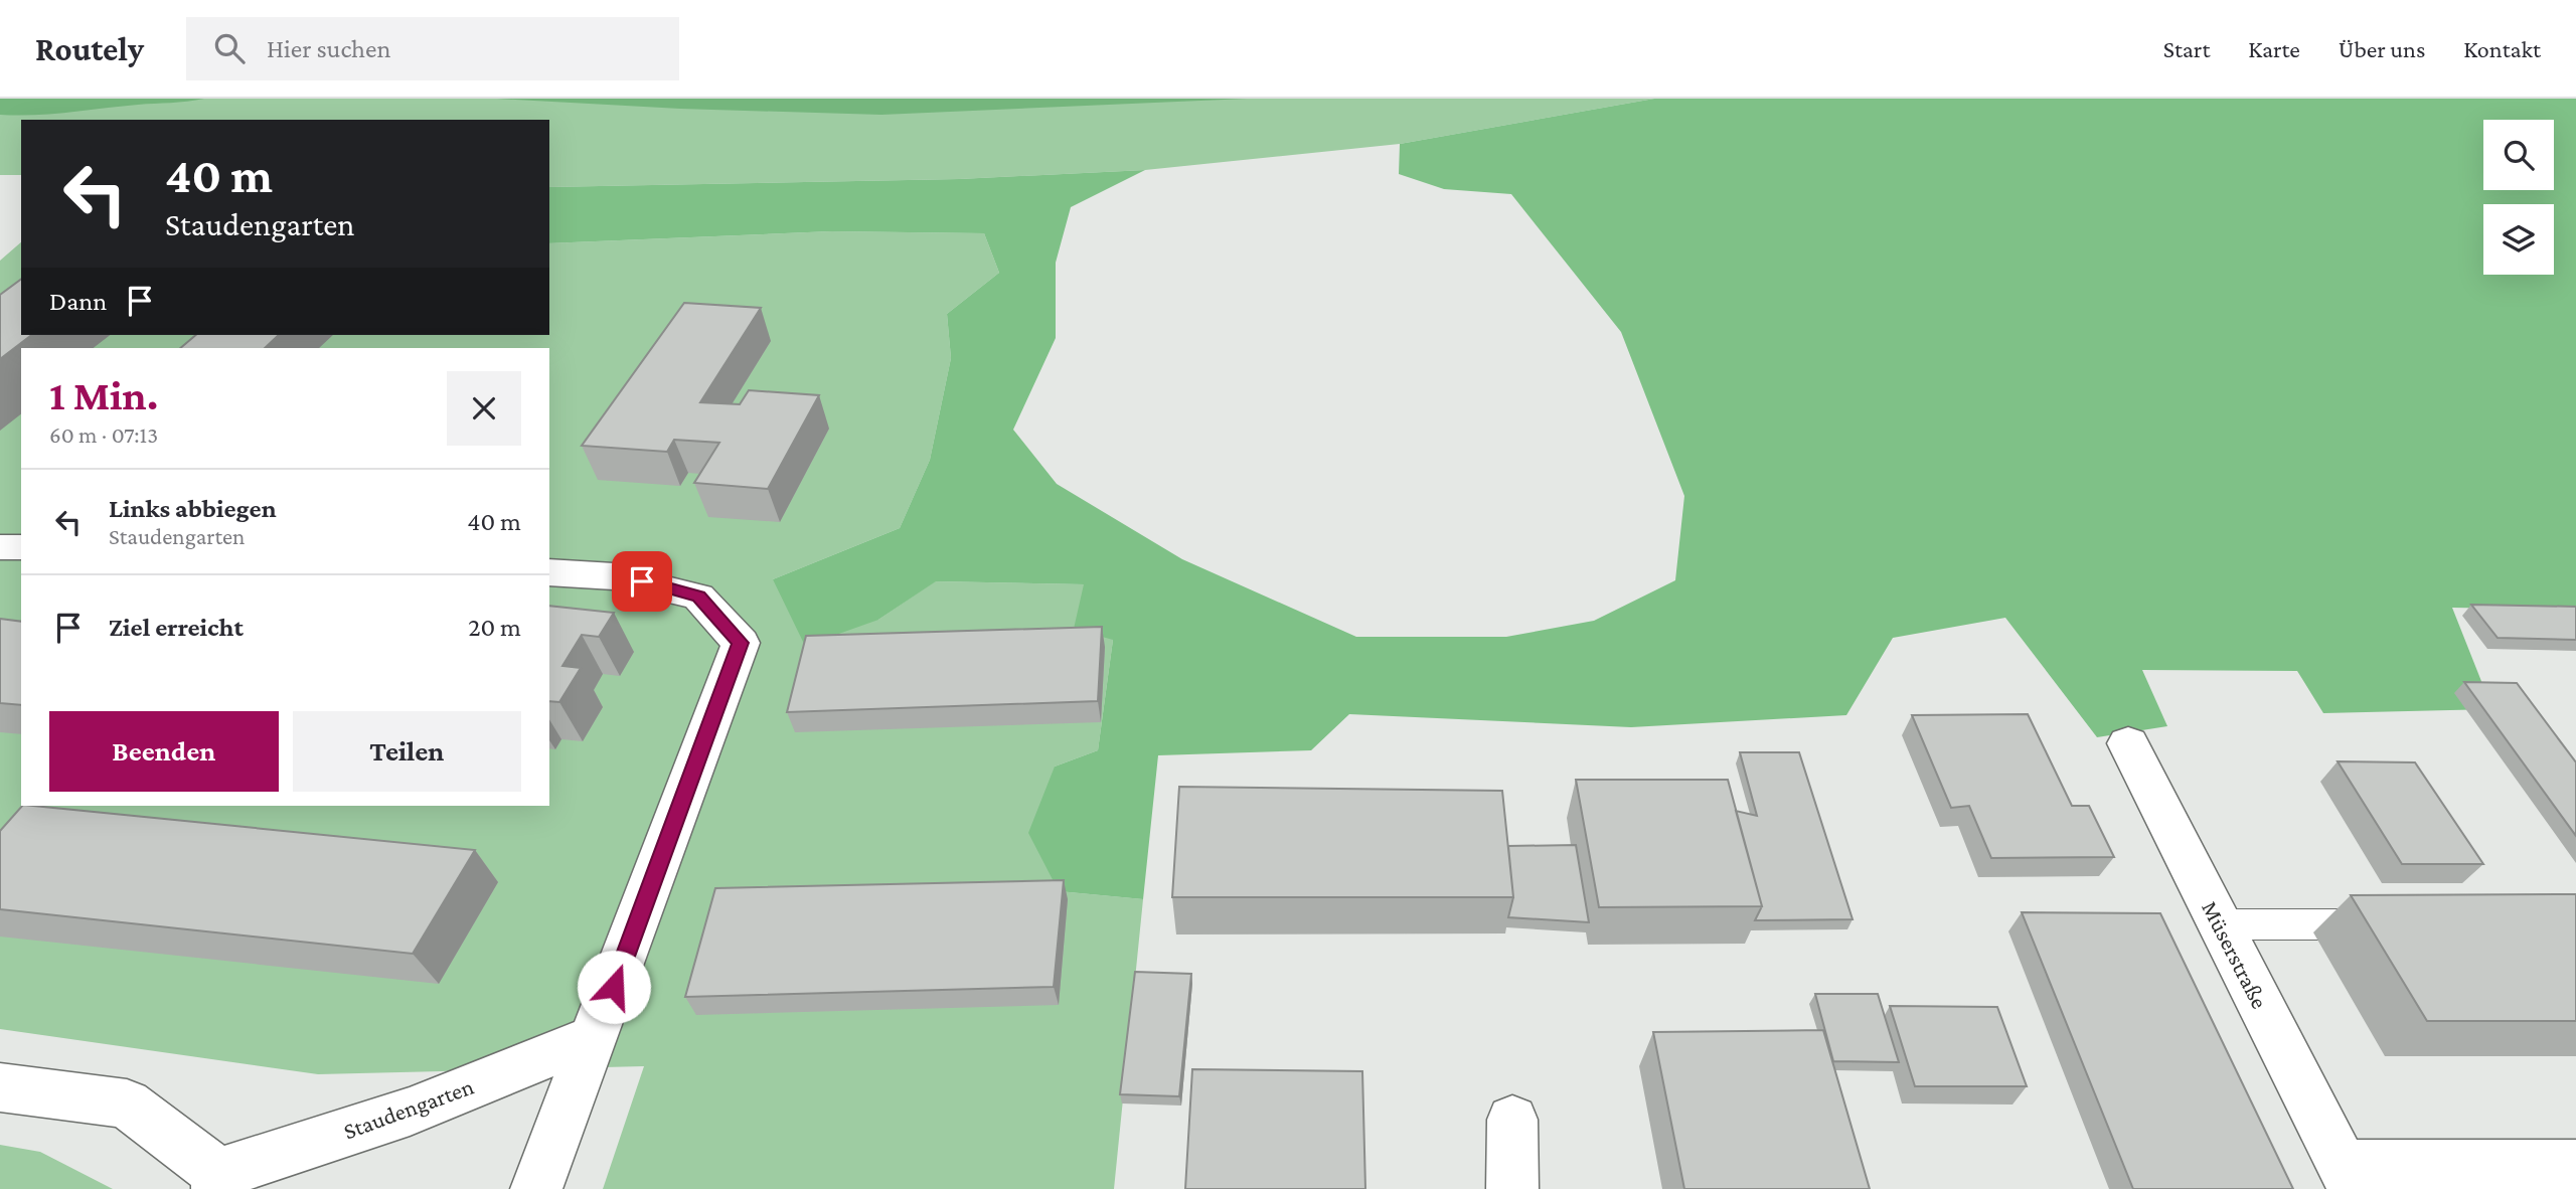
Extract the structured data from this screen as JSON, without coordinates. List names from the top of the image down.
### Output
{
  "streets": {
    "street": ["Müserstraße", "Staudengarten"]
  },
  "page": {
    "header": "Routely",
    "search": "Hier suchen",
    "nav": [
      "Start",
      "Karte",
      "Über uns",
      "Kontakt"
    ],
    "turn": ["40 m", "Staudengarten"],
    "then": "Dann",
    "heading": ["1 Min.", "60 m · 07:13"],
    "list": [
      {
        "name": "Links abbiegen",
        "note": "Staudengarten",
        "value": "40 m"
      },
      {
        "name": "Ziel erreicht",
        "value": "20 m"
      }
    ],
    "buttons": ["Beenden", "Teilen"]
  }
}
